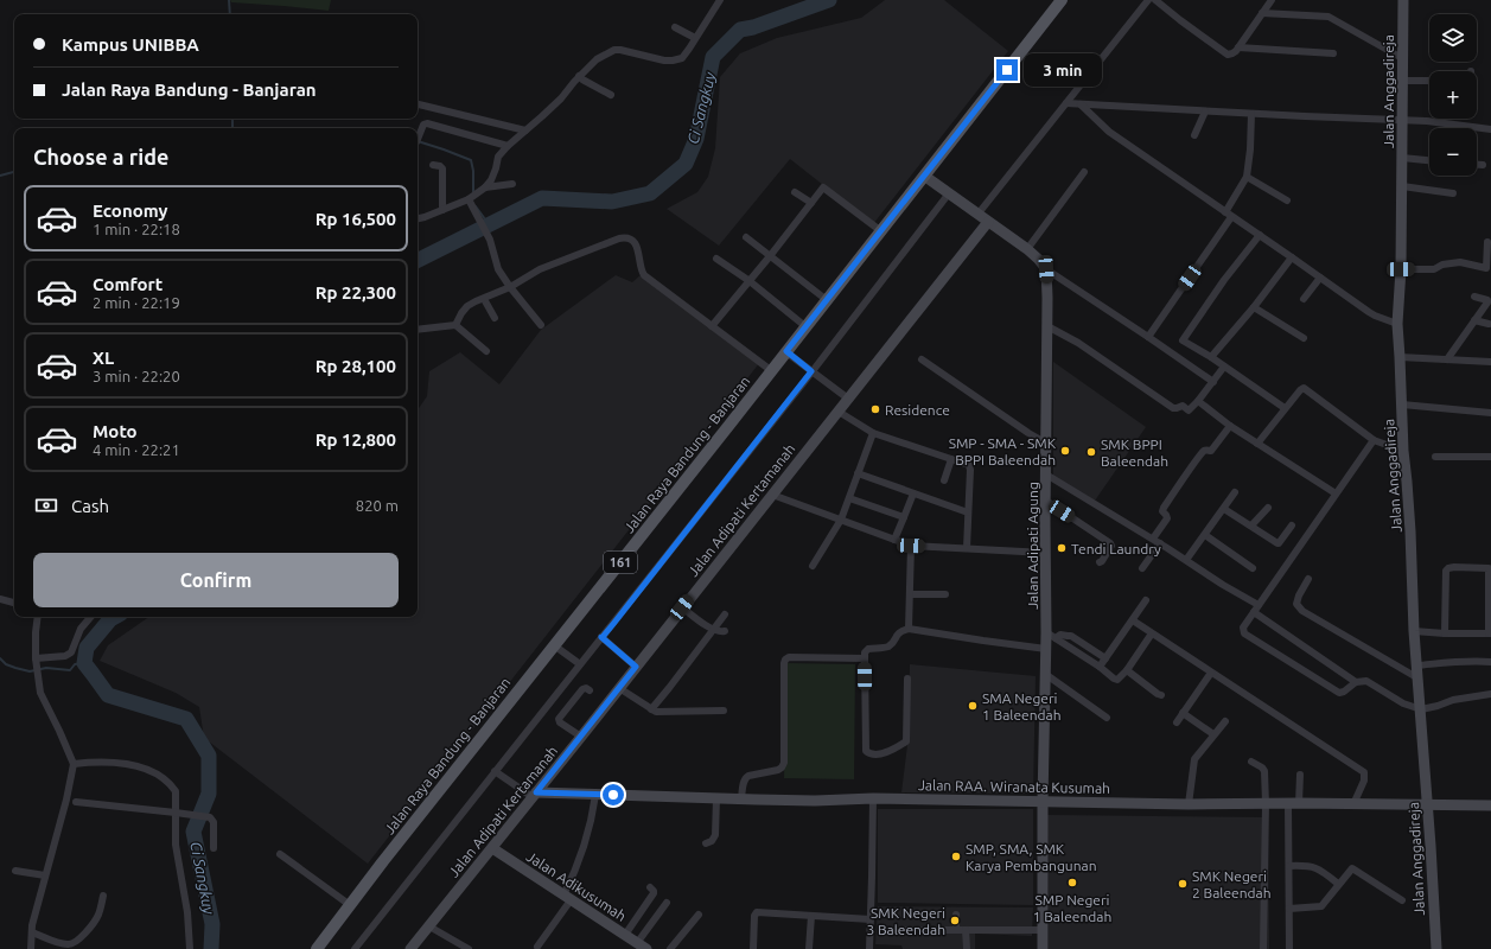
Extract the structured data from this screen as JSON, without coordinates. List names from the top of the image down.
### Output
{
  "streets": {
    "main road": [
      "Jalan Anggadireja",
      "Jalan Raya Bandung - Banjaran",
      "Jalan Adipati Kertamanah",
      "Jalan Adipati Agung",
      "161",
      "Jalan RAA. Wiranata Kusumah",
      "Jalan Adikusumah"
    ]
  },
  "crossings": [
    ["Jalan Anggadireja", "Jalan RAA. Wiranata Kusumah"],
    ["Jalan Adipati Kertamanah", "Jalan RAA. Wiranata Kusumah"],
    ["Jalan Adipati Kertamanah", "Jalan Adikusumah"],
    ["Jalan Adipati Agung", "Jalan RAA. Wiranata Kusumah"]
  ],
  "water": ["Ci Sangkuy"],
  "places": [
    "Residence",
    "SMP - SMA - SMK BPPI Baleendah",
    "SMK BPPI Baleendah",
    "Tendi Laundry",
    "SMA Negeri 1 Baleendah",
    "SMP, SMA, SMK Karya Pembangunan",
    "SMP Negeri 1 Baleendah",
    "SMK Negeri 2 Baleendah",
    "SMK Negeri 3 Baleendah"
  ],
  "page": {
    "map_buttons": ["+", "−"],
    "banner": ["Kampus UNIBBA", "Jalan Raya Bandung - Banjaran"],
    "bubble": "3 min",
    "heading": "Choose a ride",
    "list": [
      {
        "name": "Economy",
        "note": "1 min · 22:18",
        "value": "Rp 16,500"
      },
      {
        "name": "Comfort",
        "note": "2 min · 22:19",
        "value": "Rp 22,300"
      },
      {
        "name": "XL",
        "note": "3 min · 22:20",
        "value": "Rp 28,100"
      },
      {
        "name": "Moto",
        "note": "4 min · 22:21",
        "value": "Rp 12,800"
      }
    ],
    "pay": ["Cash", "820 m"],
    "buttons": "Confirm"
  }
}
